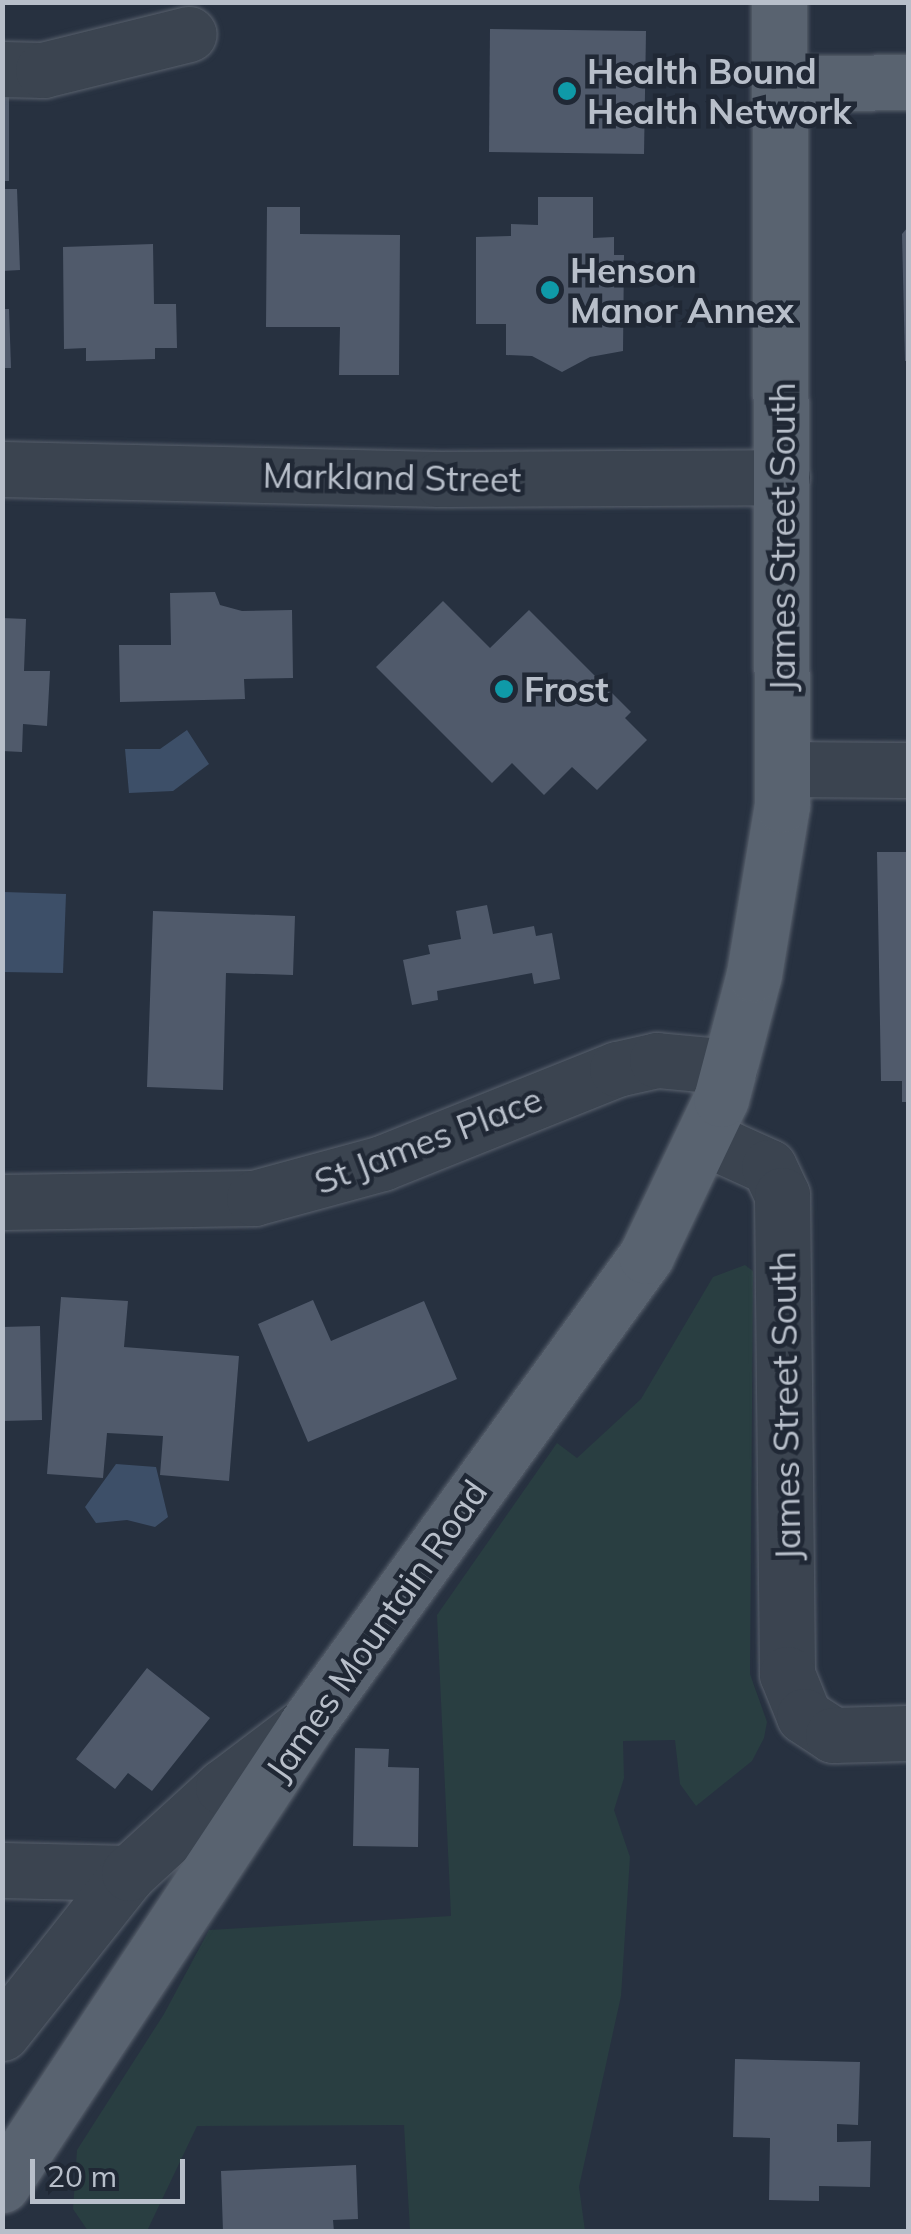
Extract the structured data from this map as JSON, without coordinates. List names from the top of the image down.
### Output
{
  "streets": {
    "main road": ["James Street South", "James Mountain Road"],
    "street": ["Markland Street", "St James Place"]
  },
  "crossings": [
    ["Markland Street", "James Street South"],
    ["James Street South", "St James Place"],
    ["James Street South", "James Mountain Road"],
    ["St James Place", "James Mountain Road"]
  ],
  "places": ["Health Bound Health Network", "Henson Manor Annex", "Frost"],
  "scale_bar": "20 m"
}
